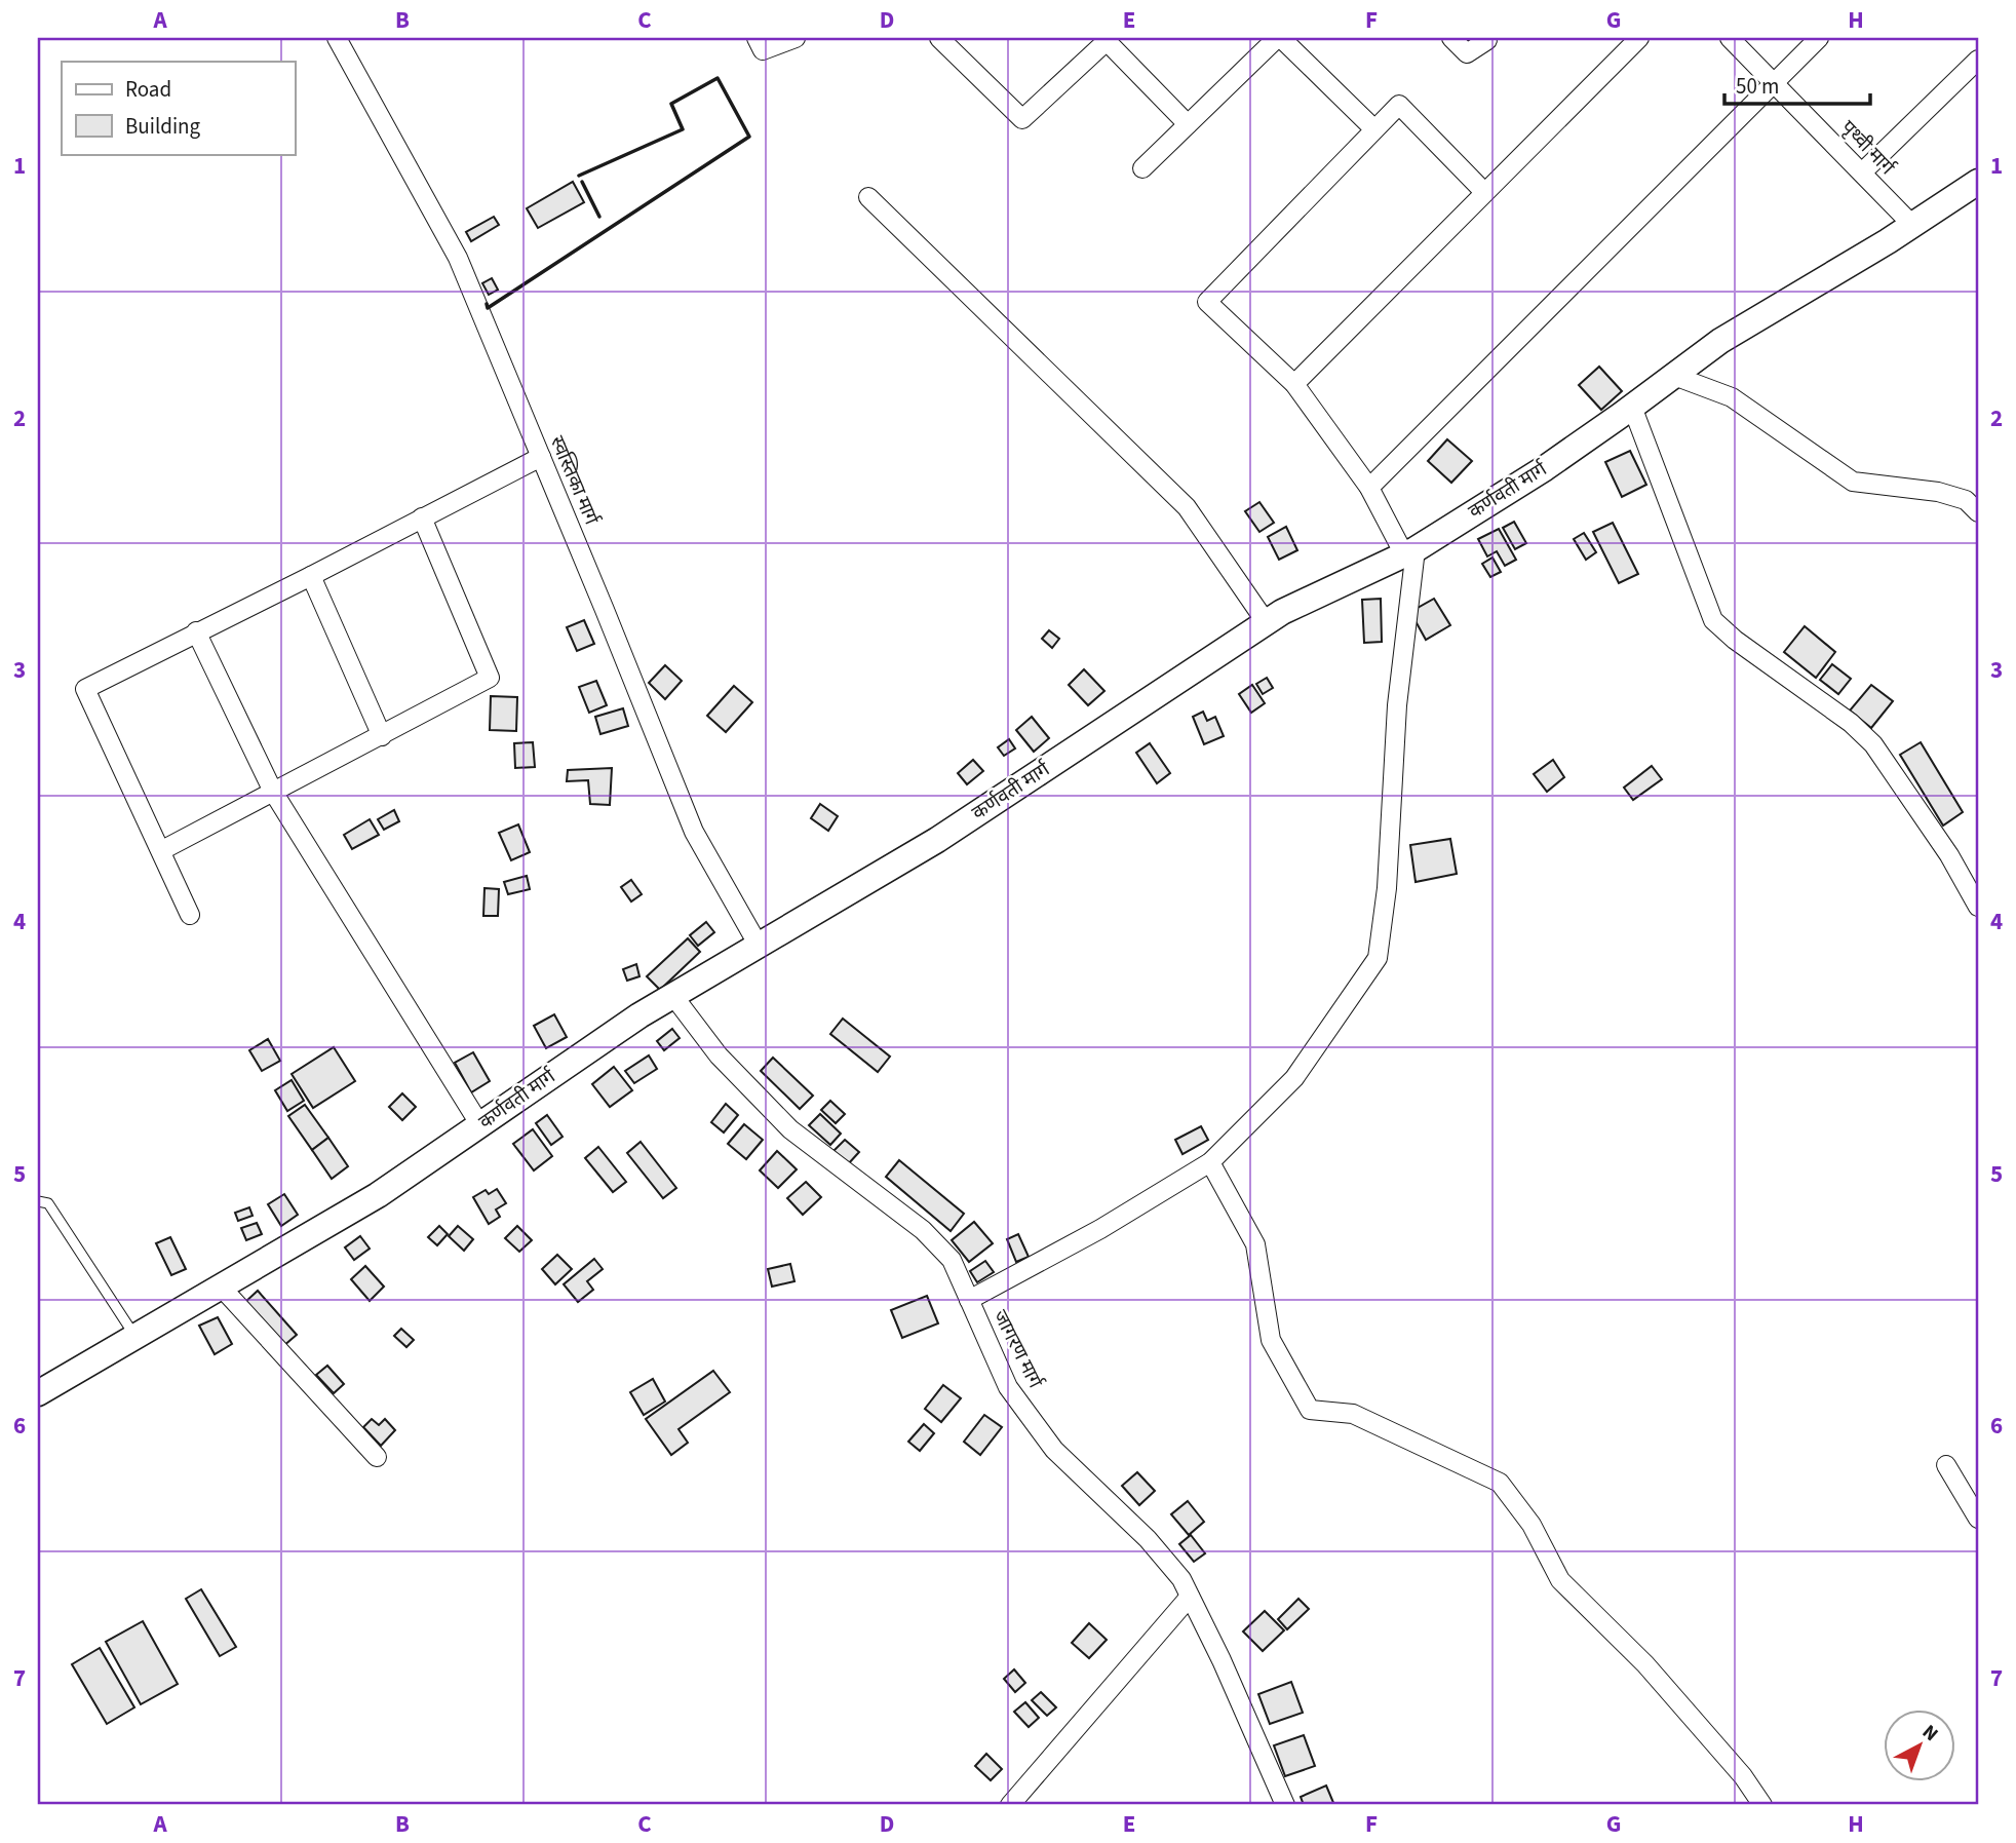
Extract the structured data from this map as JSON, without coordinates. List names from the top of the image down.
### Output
{
  "streets": {
    "main road": ["कर्णवती मार्ग"],
    "street": ["पृथ्वी मार्ग", "स्वस्तिका मार्ग", "जागरण मार्ग"]
  },
  "crossings": [
    ["पृथ्वी मार्ग", "कर्णवती मार्ग"],
    ["स्वस्तिका मार्ग", "कर्णवती मार्ग"],
    ["कर्णवती मार्ग", "जागरण मार्ग"]
  ],
  "legend": ["Road", "Building"],
  "scale_bar": "50 m",
  "north": "top right",
  "grid": {
    "columns": [
      "A",
      "B",
      "C",
      "D",
      "E",
      "F",
      "G",
      "H"
    ],
    "rows": [
      "1",
      "2",
      "3",
      "4",
      "5",
      "6",
      "7"
    ]
  }
}
